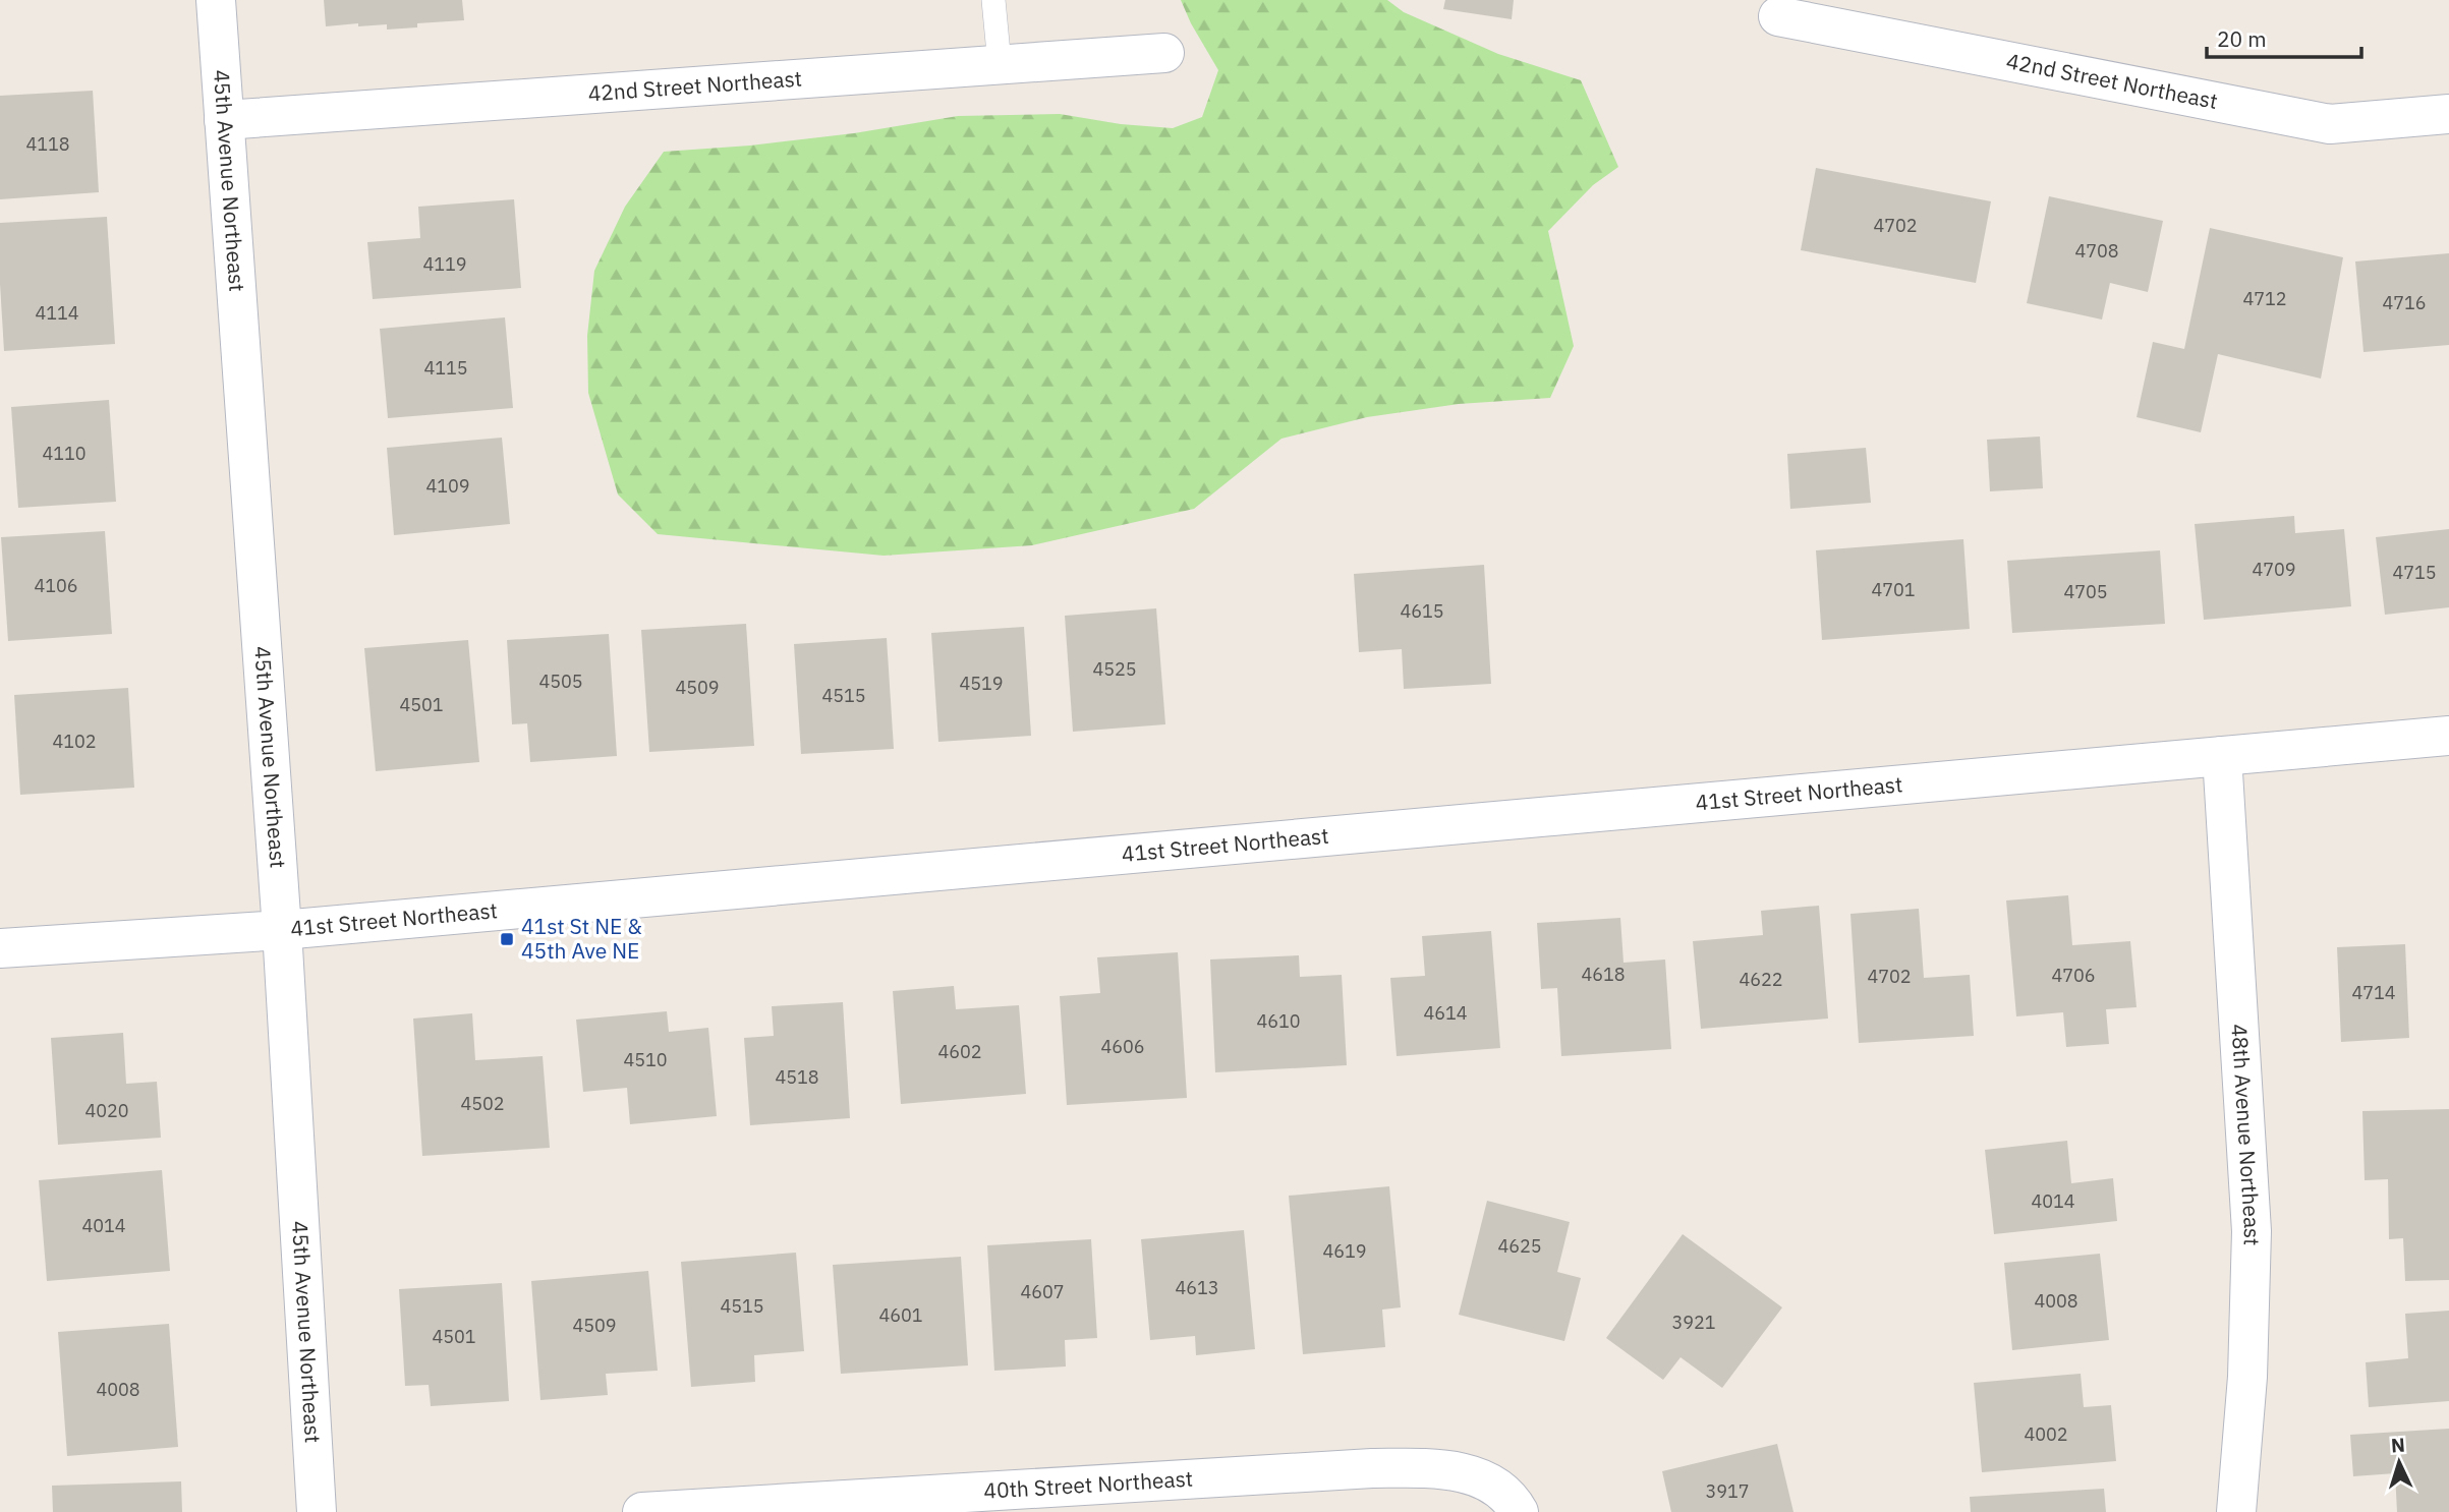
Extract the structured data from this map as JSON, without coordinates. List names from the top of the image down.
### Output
{
  "streets": {
    "street": [
      "42nd Street Northeast",
      "45th Avenue Northeast",
      "41st Street Northeast",
      "48th Avenue Northeast",
      "40th Street Northeast"
    ]
  },
  "crossings": [
    ["42nd Street Northeast", "45th Avenue Northeast"],
    ["45th Avenue Northeast", "41st Street Northeast"],
    ["41st Street Northeast", "48th Avenue Northeast"]
  ],
  "places": {
    "transit": ["41st St NE & 45th Ave NE"]
  },
  "house_numbers": [
    "4118",
    "4702",
    "4708",
    "4119",
    "4712",
    "4716",
    "4114",
    "4115",
    "4110",
    "4109",
    "4709",
    "4715",
    "4106",
    "4701",
    "4705",
    "4615",
    "4525",
    "4505",
    "4519",
    "4509",
    "4515",
    "4501",
    "4102",
    "4618",
    "4706",
    "4702",
    "4622",
    "4714",
    "4614",
    "4610",
    "4606",
    "4602",
    "4510",
    "4518",
    "4502",
    "4020",
    "4014",
    "4014",
    "4625",
    "4619",
    "4613",
    "4607",
    "4008",
    "4515",
    "4601",
    "3921",
    "4509",
    "4501",
    "4008",
    "4002",
    "3917"
  ],
  "scale_bar": "20 m",
  "north": "top"
}
